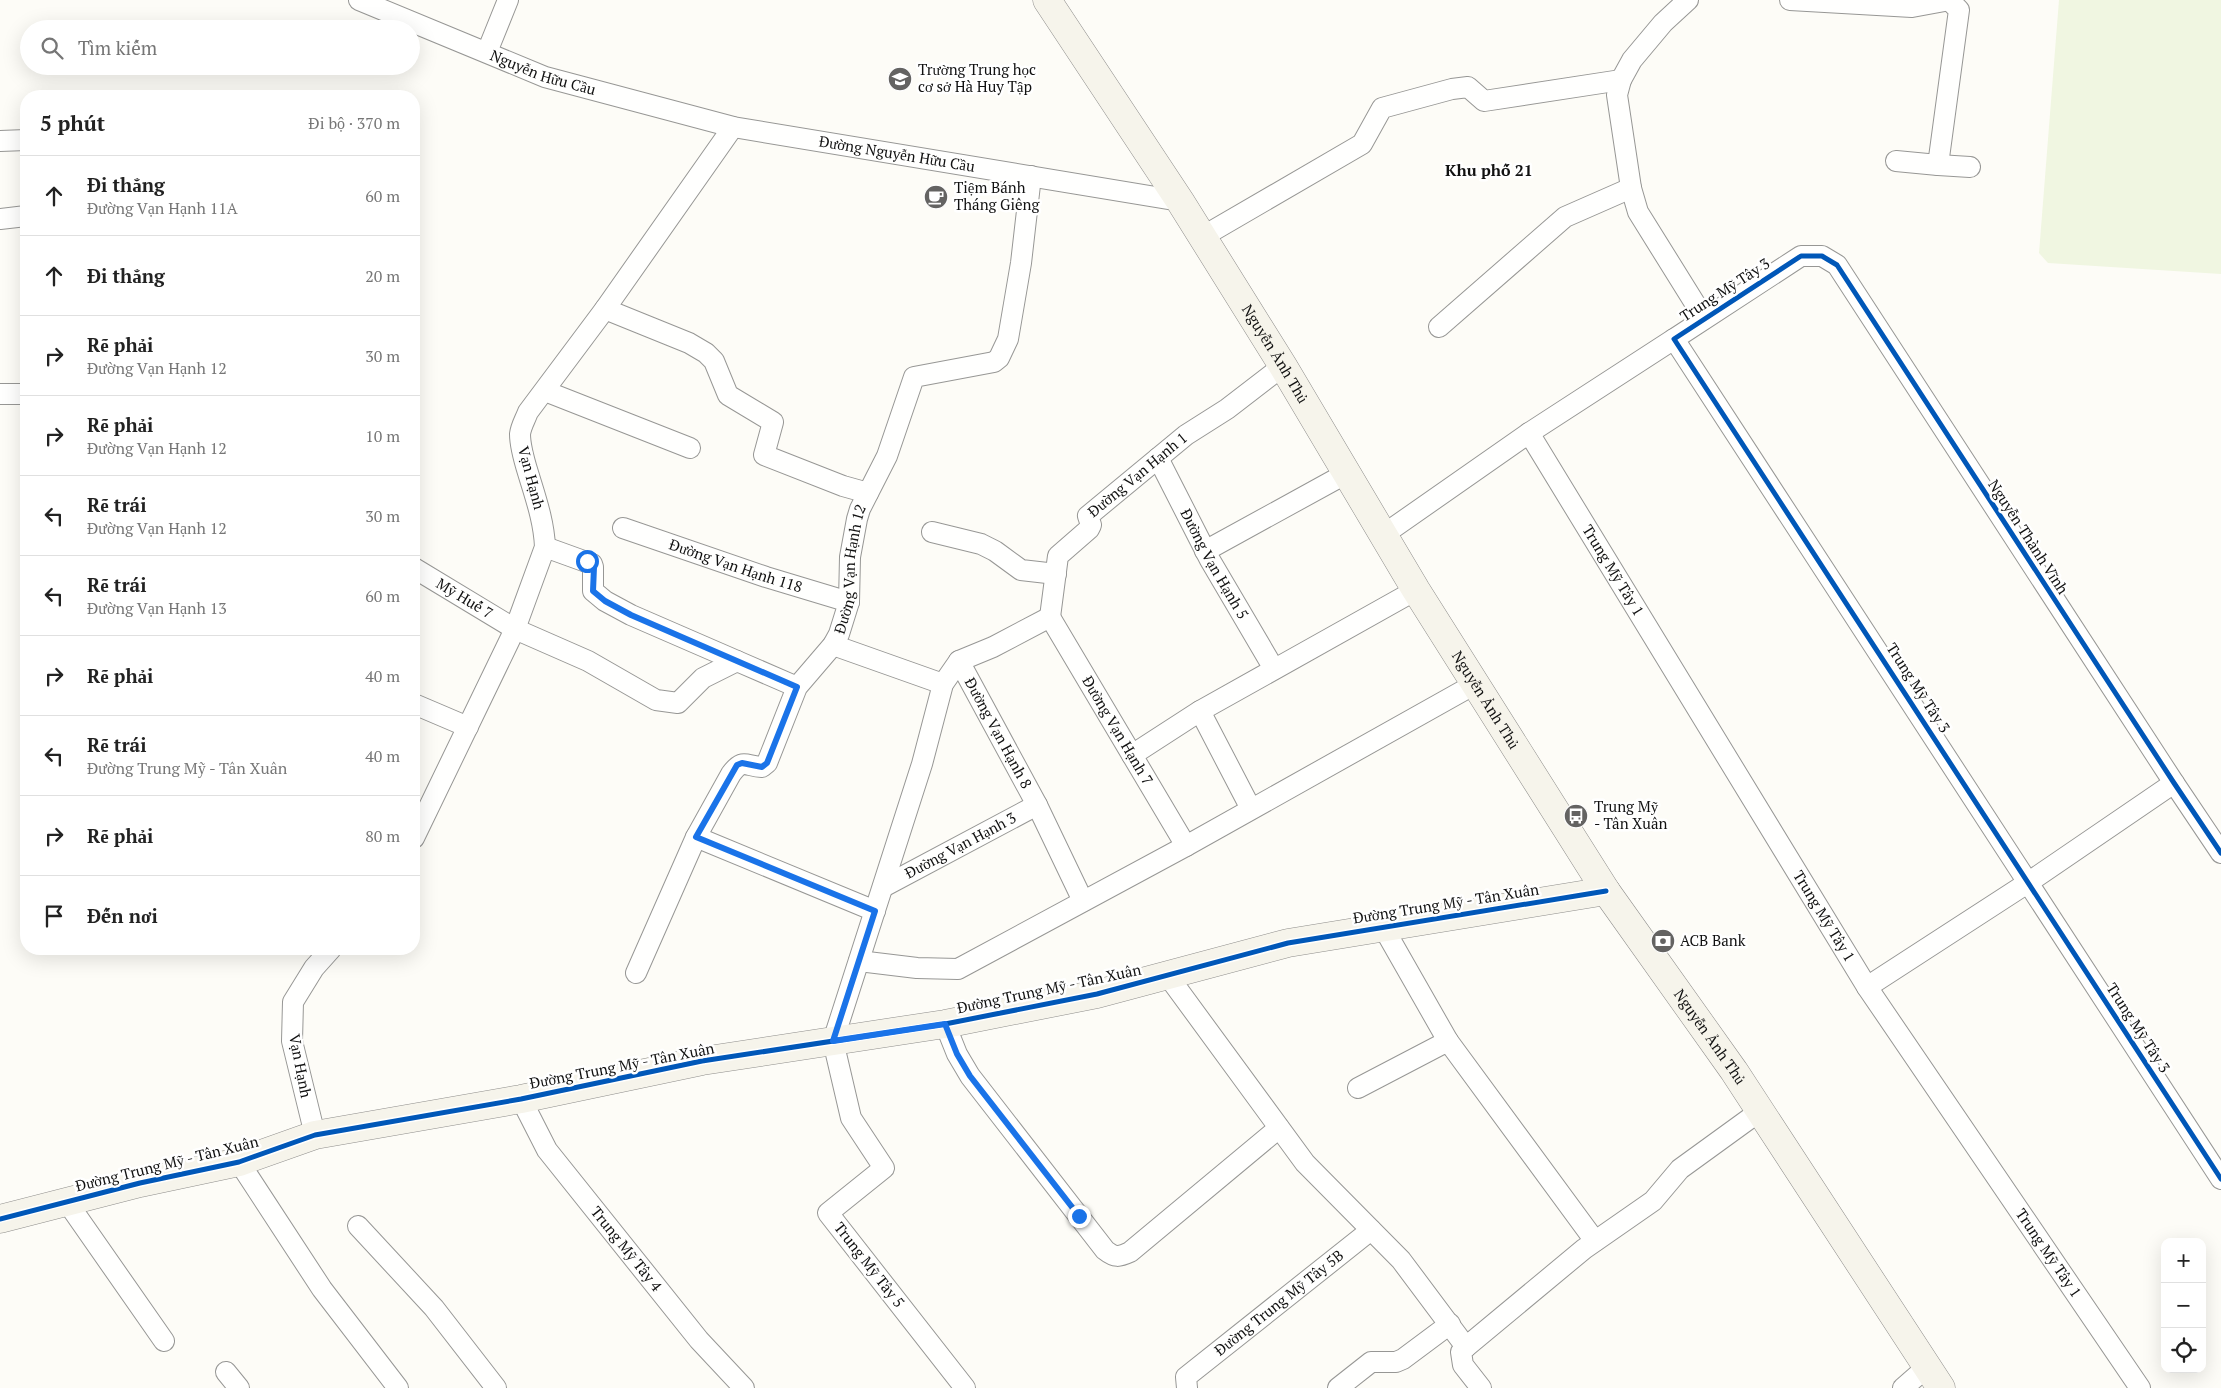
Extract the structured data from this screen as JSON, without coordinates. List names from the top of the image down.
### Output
{
  "streets": {
    "street": [
      "Nguyễn Hữu Cầu",
      "Đường Nguyễn Hữu Cầu",
      "Trung Mỹ Tây 3",
      "Nguyễn Ảnh Thủ",
      "Đường Vạn Hạnh 1",
      "Vạn Hạnh",
      "Nguyễn Thành Vĩnh",
      "Đường Vạn Hạnh 5",
      "Đường Vạn Hạnh 118",
      "Đường Vạn Hạnh 12",
      "Trung Mỹ Tây 1",
      "Mỹ Huế 7",
      "Đường Vạn Hạnh 7",
      "Đường Vạn Hạnh 8",
      "Đường Vạn Hạnh 3",
      "Đường Trung Mỹ - Tân Xuân",
      "Trung Mỹ Tây 4",
      "Trung Mỹ Tây 5",
      "Đường Trung Mỹ Tây 5B"
    ]
  },
  "crossings": [
    ["Nguyễn Hữu Cầu", "Đường Nguyễn Hữu Cầu"],
    ["Nguyễn Hữu Cầu", "Vạn Hạnh"],
    ["Đường Nguyễn Hữu Cầu", "Nguyễn Ảnh Thủ"],
    ["Đường Nguyễn Hữu Cầu", "Vạn Hạnh"],
    ["Đường Nguyễn Hữu Cầu", "Đường Vạn Hạnh 12"],
    ["Trung Mỹ Tây 3", "Nguyễn Thành Vĩnh"],
    ["Nguyễn Ảnh Thủ", "Đường Vạn Hạnh 1"],
    ["Nguyễn Ảnh Thủ", "Đường Trung Mỹ - Tân Xuân"],
    ["Đường Vạn Hạnh 1", "Đường Vạn Hạnh 5"],
    ["Đường Vạn Hạnh 1", "Đường Vạn Hạnh 7"],
    ["Vạn Hạnh", "Mỹ Huế 7"],
    ["Vạn Hạnh", "Đường Trung Mỹ - Tân Xuân"],
    ["Đường Vạn Hạnh 118", "Đường Vạn Hạnh 12"],
    ["Đường Vạn Hạnh 8", "Đường Vạn Hạnh 3"],
    ["Đường Trung Mỹ - Tân Xuân", "Trung Mỹ Tây 4"],
    ["Đường Trung Mỹ - Tân Xuân", "Trung Mỹ Tây 5"]
  ],
  "districts": ["Khu phố 21"],
  "places": {
    "school or university": ["Trường Trung học cơ sở Hà Huy Tập"],
    "cafe": ["Tiệm Bánh Tháng Giêng"],
    "bus stop": ["Trung Mỹ - Tân Xuân"],
    "bank": ["ACB Bank"]
  },
  "page": {
    "search": "Tìm kiếm",
    "heading": ["5 phút", "Đi bộ · 370 m"],
    "list": [
      ["Đi thẳng", "Đường Vạn Hạnh 11A", "60 m"],
      ["Đi thẳng", "20 m"],
      ["Rẽ phải", "Đường Vạn Hạnh 12", "30 m"],
      ["Rẽ phải", "Đường Vạn Hạnh 12", "10 m"],
      ["Rẽ trái", "Đường Vạn Hạnh 12", "30 m"],
      ["Rẽ trái", "Đường Vạn Hạnh 13", "60 m"],
      ["Rẽ phải", "40 m"],
      ["Rẽ trái", "Đường Trung Mỹ - Tân Xuân", "40 m"],
      ["Rẽ phải", "80 m"],
      "Đến nơi"
    ],
    "map_buttons": ["+", "−"]
  }
}
